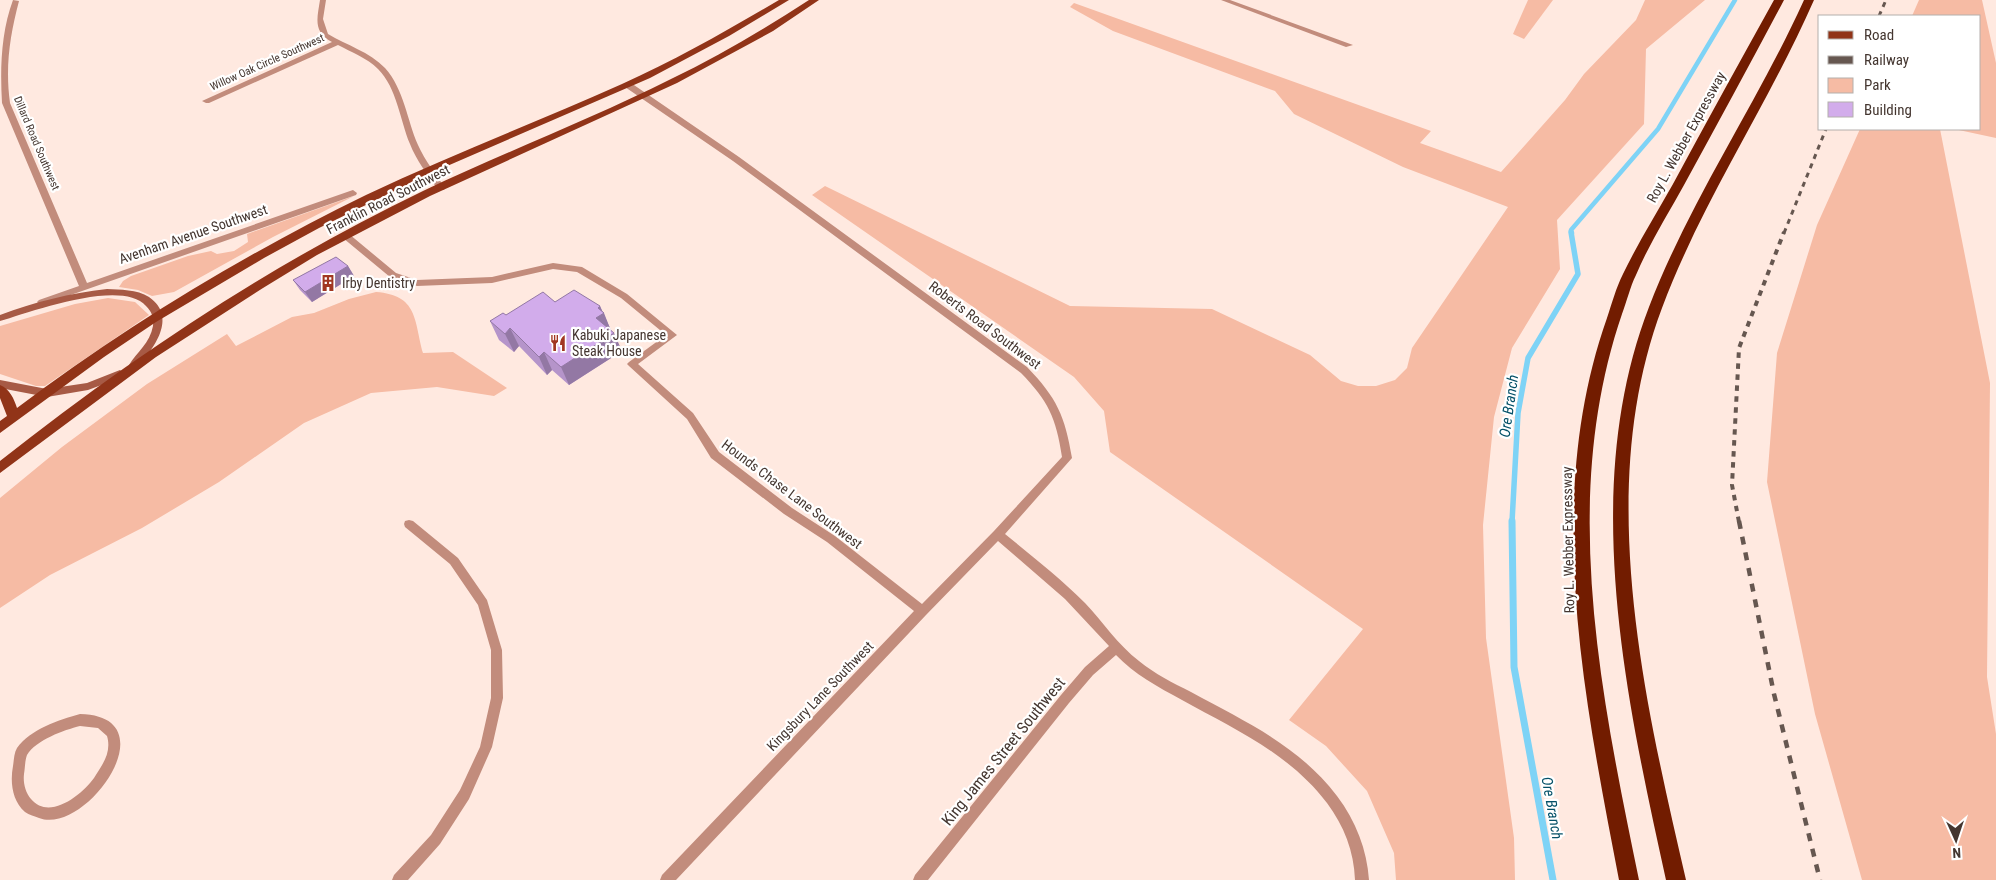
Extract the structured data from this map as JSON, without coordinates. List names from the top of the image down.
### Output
{
  "streets": {
    "highway": ["Roy L. Webber Expressway"],
    "main road": ["Franklin Road Southwest"],
    "street": [
      "Willow Oak Circle Southwest",
      "Dillard Road Southwest",
      "Avenham Avenue Southwest",
      "Roberts Road Southwest",
      "Hounds Chase Lane Southwest",
      "Kingsbury Lane Southwest",
      "King James Street Southwest"
    ]
  },
  "crossings": [
    ["Dillard Road Southwest", "Avenham Avenue Southwest"],
    ["Franklin Road Southwest", "Avenham Avenue Southwest"],
    ["Franklin Road Southwest", "Roberts Road Southwest"],
    ["Franklin Road Southwest", "Hounds Chase Lane Southwest"],
    ["Roberts Road Southwest", "Kingsbury Lane Southwest"],
    ["Hounds Chase Lane Southwest", "Kingsbury Lane Southwest"]
  ],
  "water": ["Ore Branch"],
  "places": {
    "building": ["Irby Dentistry"],
    "restaurant": ["Kabuki Japanese Steak House"]
  },
  "legend": [
    "Road",
    "Railway",
    "Park",
    "Building"
  ],
  "north": "bottom"
}
